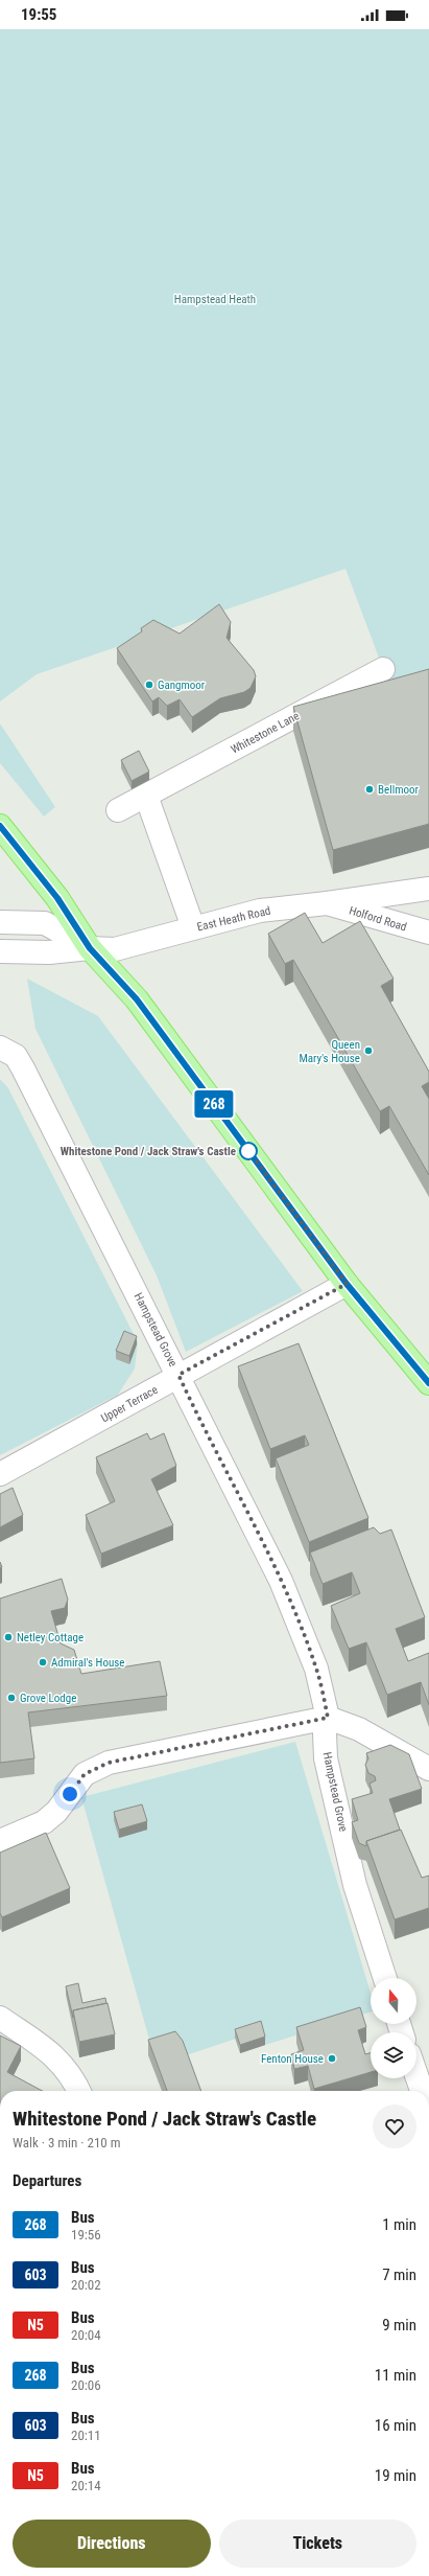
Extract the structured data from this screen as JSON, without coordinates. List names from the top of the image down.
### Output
{
  "streets": {
    "street": [
      "Whitestone Lane",
      "East Heath Road",
      "Holford Road",
      "Hampstead Grove",
      "Upper Terrace"
    ]
  },
  "crossings": [
    ["East Heath Road", "Holford Road"],
    ["Hampstead Grove", "Upper Terrace"]
  ],
  "parks": ["Hampstead Heath"],
  "places": [
    "Gangmoor",
    "Bellmoor",
    "Queen Mary's House",
    "Whitestone Pond / Jack Straw's Castle",
    "Netley Cottage",
    "Admiral's House",
    "Grove Lodge",
    "Fenton House"
  ],
  "lines": ["bus line 268"],
  "north": "top",
  "page": {
    "status": "19:55",
    "on_map": "268",
    "heading": [
      ["Whitestone Pond / Jack Straw's Castle", "Walk · 3 min · 210 m"],
      "Departures"
    ],
    "list": [
      {
        "mark": "268",
        "name": "Bus",
        "note": "19:56",
        "value": "1 min"
      },
      {
        "mark": "603",
        "name": "Bus",
        "note": "20:02",
        "value": "7 min"
      },
      {
        "mark": "N5",
        "name": "Bus",
        "note": "20:04",
        "value": "9 min"
      },
      {
        "mark": "268",
        "name": "Bus",
        "note": "20:06",
        "value": "11 min"
      },
      {
        "mark": "603",
        "name": "Bus",
        "note": "20:11",
        "value": "16 min"
      },
      {
        "mark": "N5",
        "name": "Bus",
        "note": "20:14",
        "value": "19 min"
      }
    ],
    "buttons": ["Directions", "Tickets"]
  }
}
